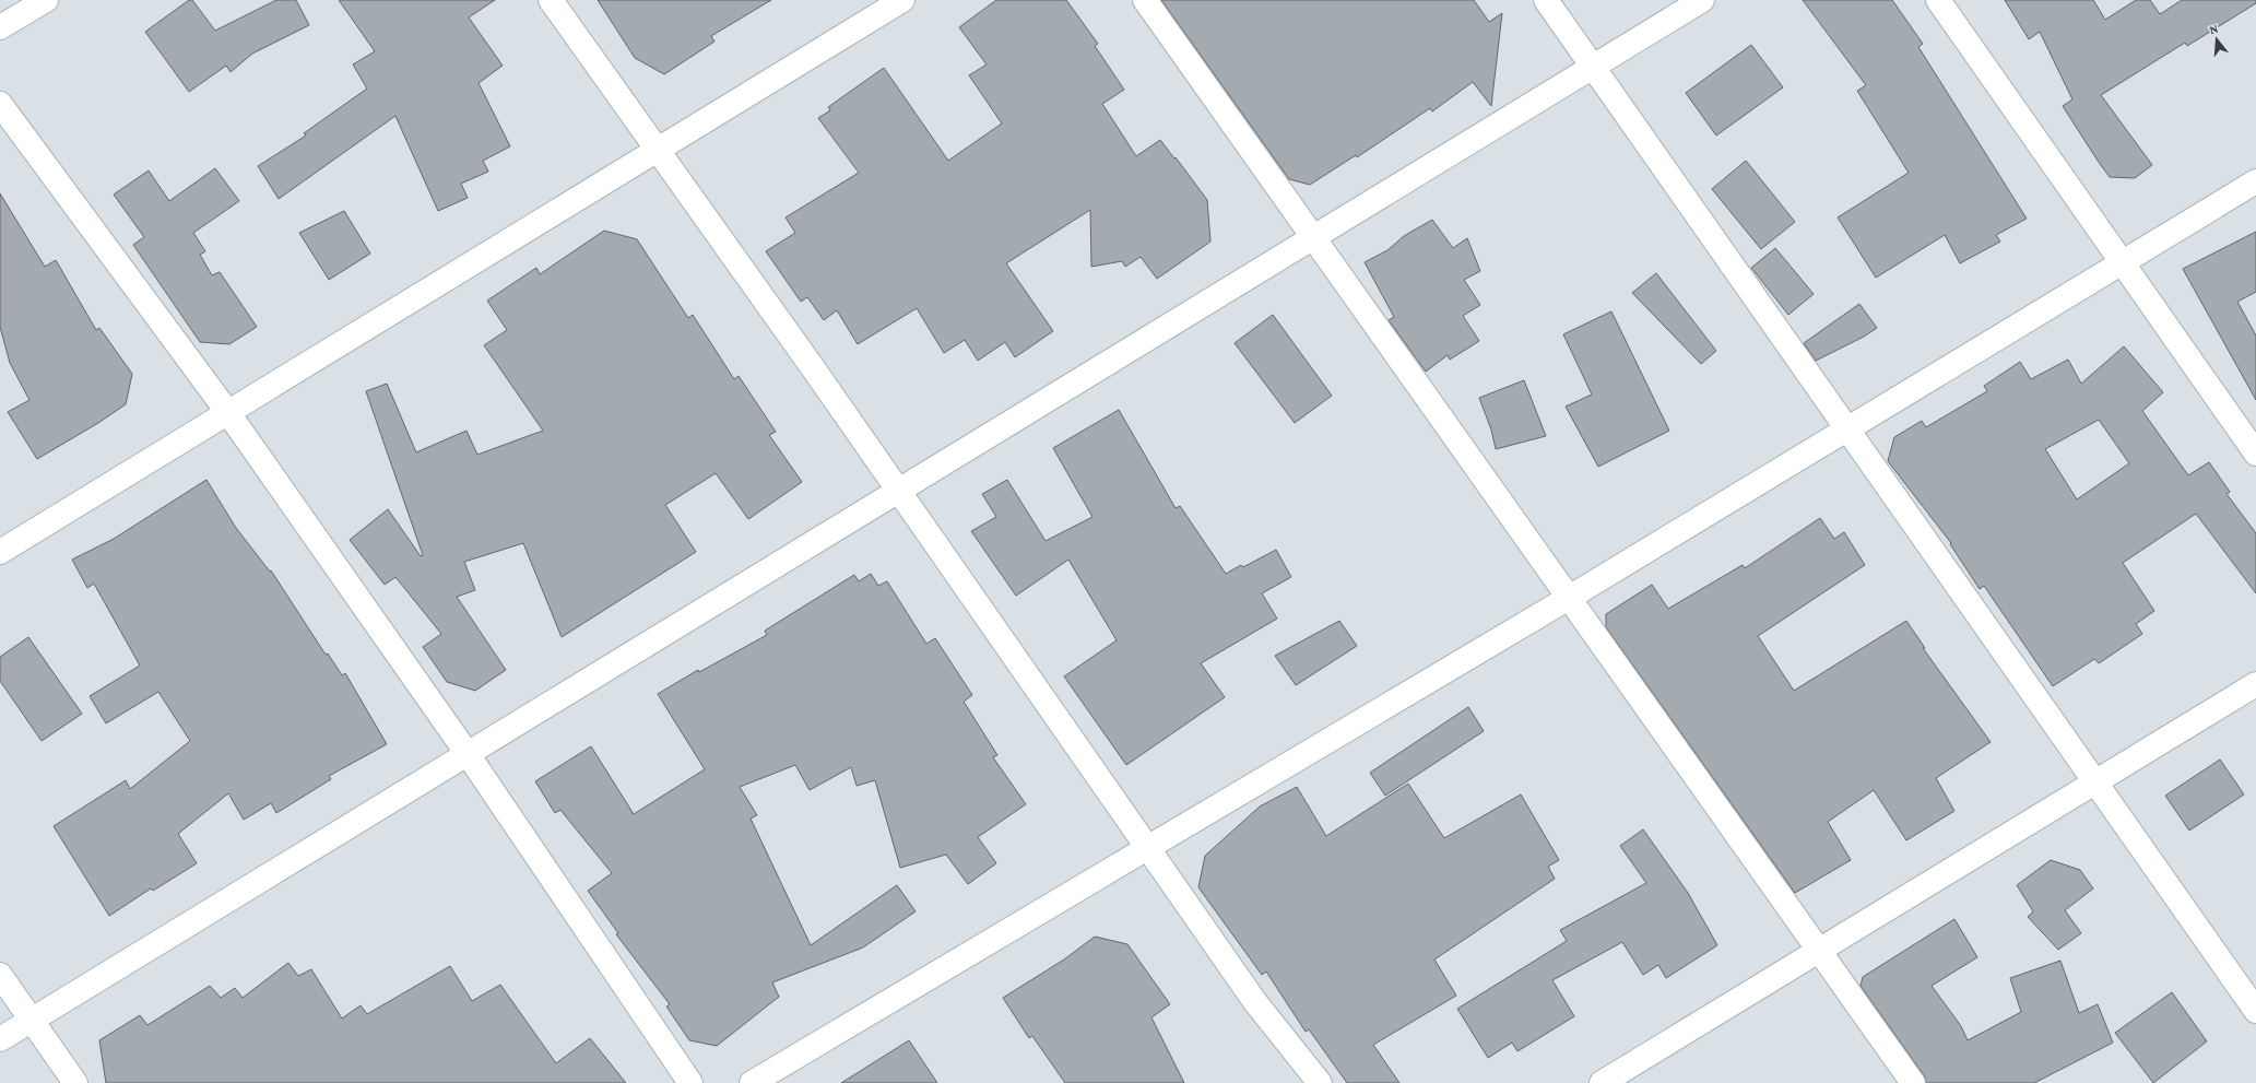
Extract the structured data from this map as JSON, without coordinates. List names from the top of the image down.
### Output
{
  "north": "top"
}
